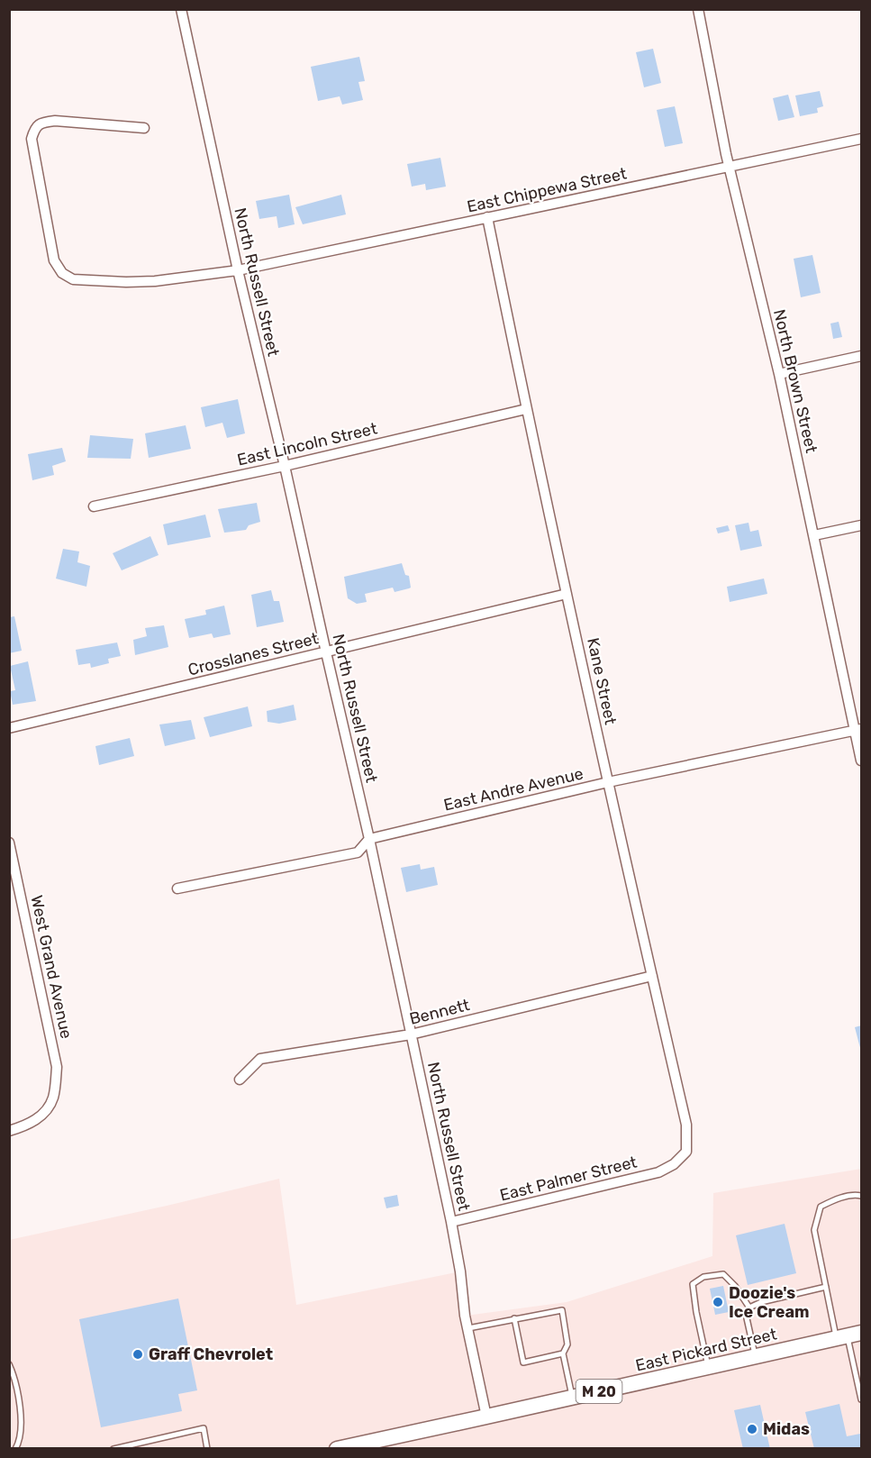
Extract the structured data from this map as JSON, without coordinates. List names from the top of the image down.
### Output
{
  "streets": {
    "main road": ["East Pickard Street", "M 20"],
    "street": [
      "East Chippewa Street",
      "North Russell Street",
      "North Brown Street",
      "East Lincoln Street",
      "Crosslanes Street",
      "Kane Street",
      "East Andre Avenue",
      "West Grand Avenue",
      "Bennett",
      "East Palmer Street"
    ]
  },
  "crossings": [
    ["East Chippewa Street", "North Russell Street"],
    ["East Chippewa Street", "North Brown Street"],
    ["East Chippewa Street", "Kane Street"],
    ["North Russell Street", "East Lincoln Street"],
    ["North Russell Street", "Crosslanes Street"],
    ["North Russell Street", "East Andre Avenue"],
    ["North Russell Street", "Bennett"],
    ["North Russell Street", "East Palmer Street"],
    ["North Russell Street", "East Pickard Street"],
    ["North Brown Street", "East Andre Avenue"],
    ["East Lincoln Street", "Kane Street"],
    ["Crosslanes Street", "Kane Street"],
    ["Kane Street", "East Andre Avenue"],
    ["Kane Street", "Bennett"],
    ["Kane Street", "East Palmer Street"]
  ],
  "places": ["Doozie's Ice Cream", "Graff Chevrolet", "Midas"]
}
